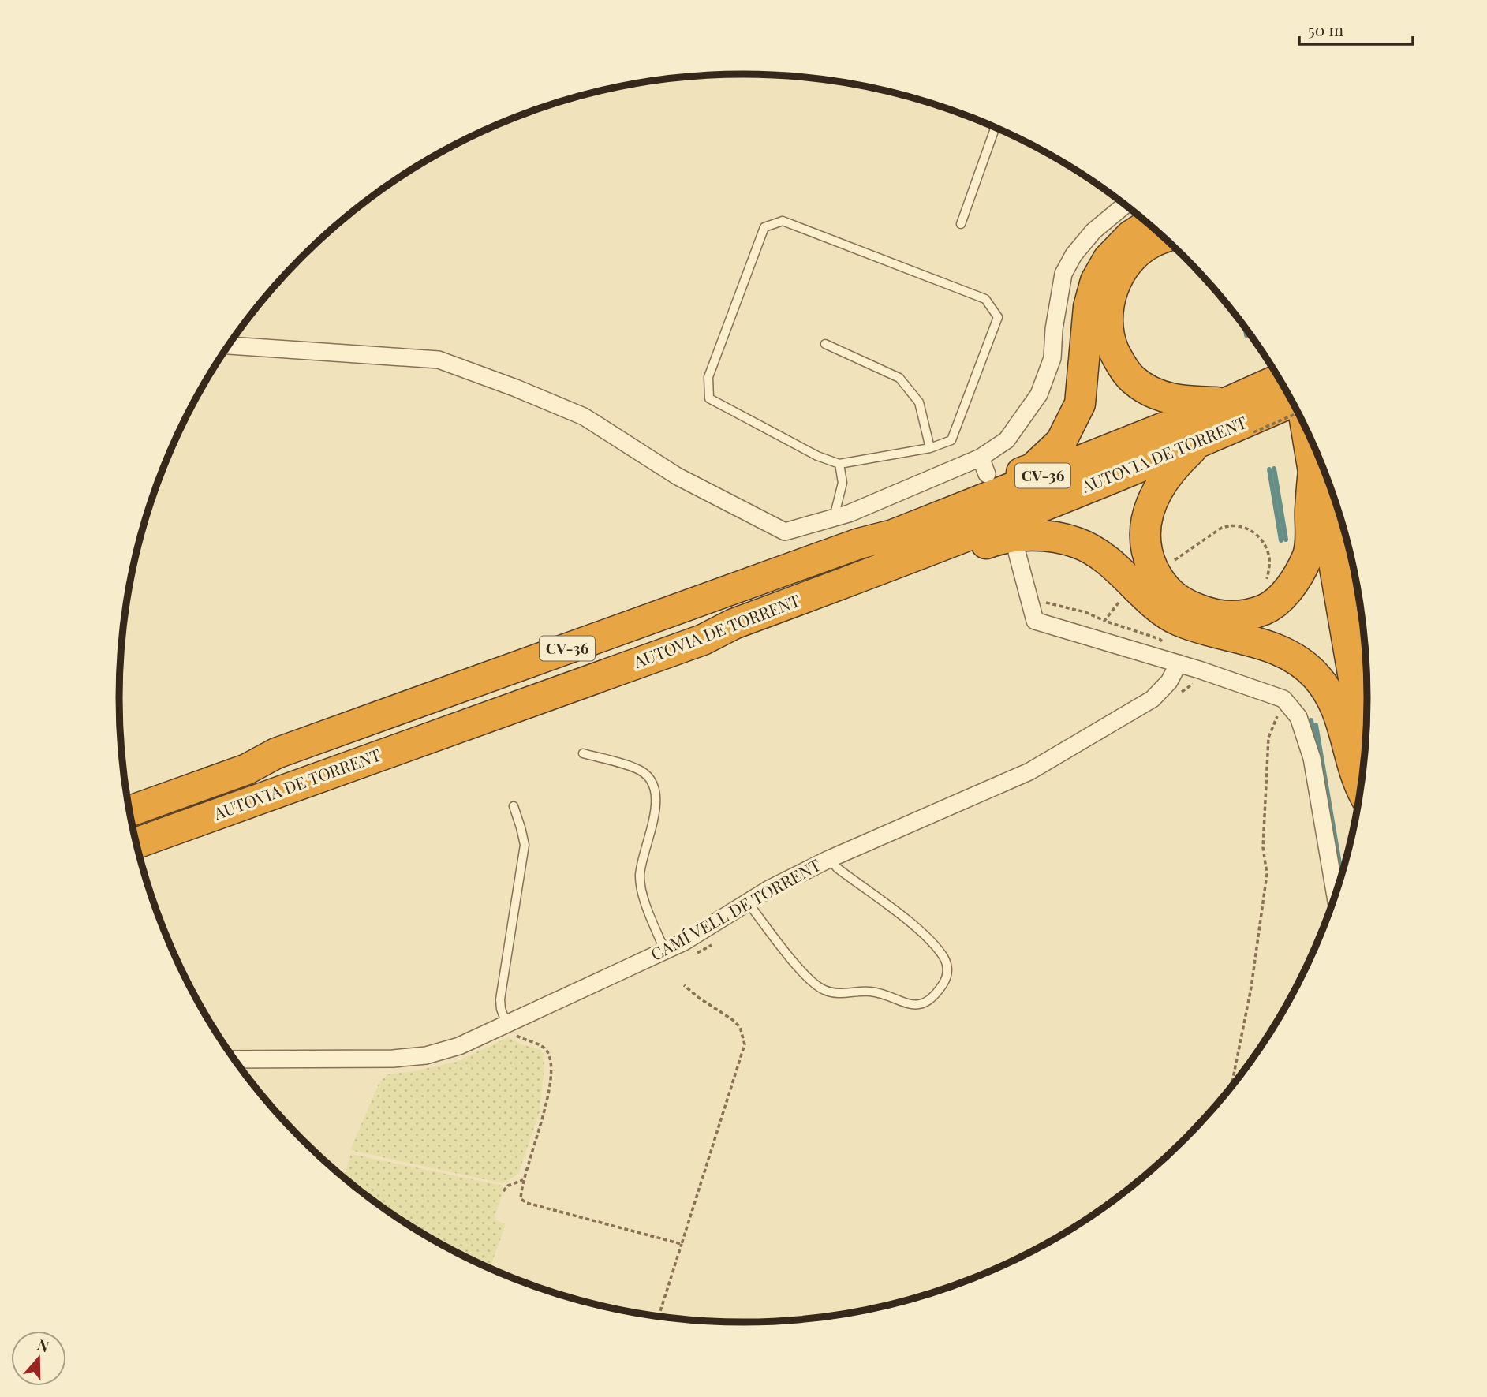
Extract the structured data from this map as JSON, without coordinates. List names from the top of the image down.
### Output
{
  "streets": {
    "highway": ["AUTOVIA DE TORRENT", "CV-36"],
    "street": ["CAMÍ VELL DE TORRENT"]
  },
  "scale_bar": "50 m",
  "north": "top"
}
